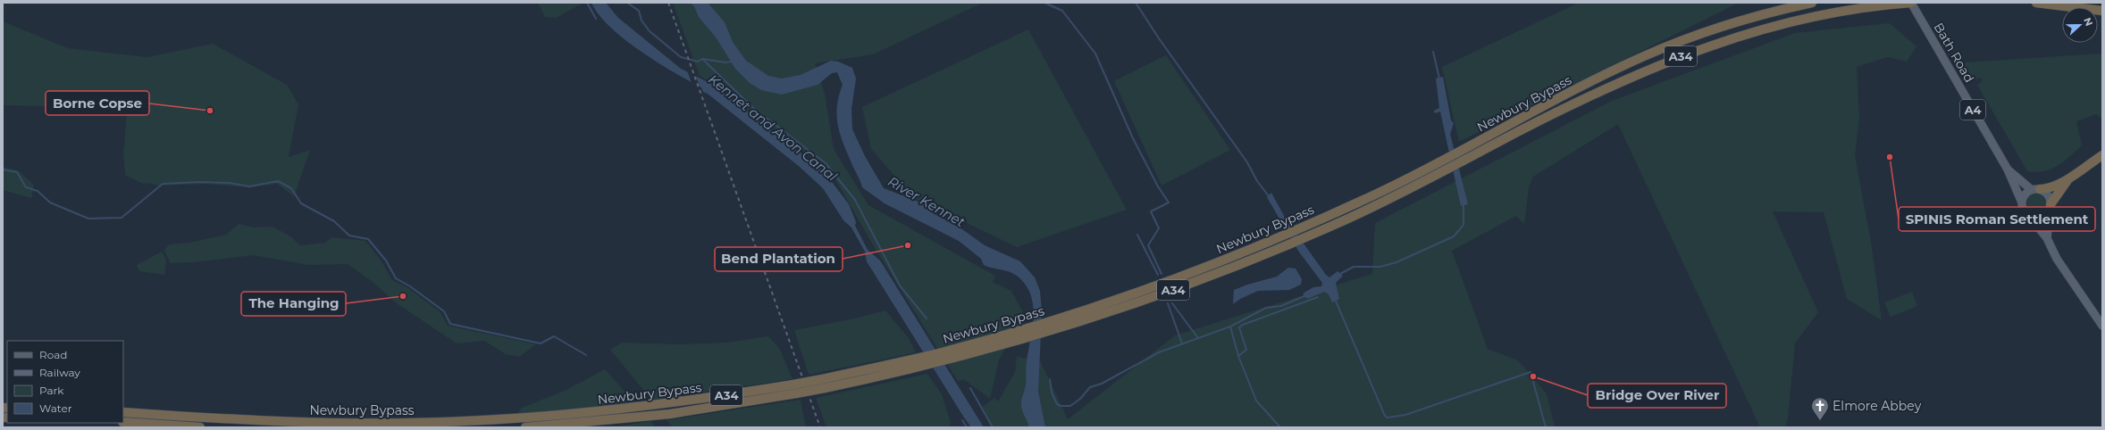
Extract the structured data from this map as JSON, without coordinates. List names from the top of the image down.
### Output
{
  "streets": {
    "highway": ["A34", "Newbury Bypass"],
    "main road": ["Bath Road", "A4"]
  },
  "crossings": [
    ["Bath Road", "Newbury Bypass"]
  ],
  "water": ["Kennet and Avon Canal", "River Kennet"],
  "places": {
    "other": [
      "Borne Copse",
      "SPINIS Roman Settlement",
      "Bend Plantation",
      "The Hanging",
      "Bridge Over River"
    ],
    "church": ["Elmore Abbey"]
  },
  "legend": [
    "Road",
    "Railway",
    "Park",
    "Water"
  ],
  "north": "right"
}
